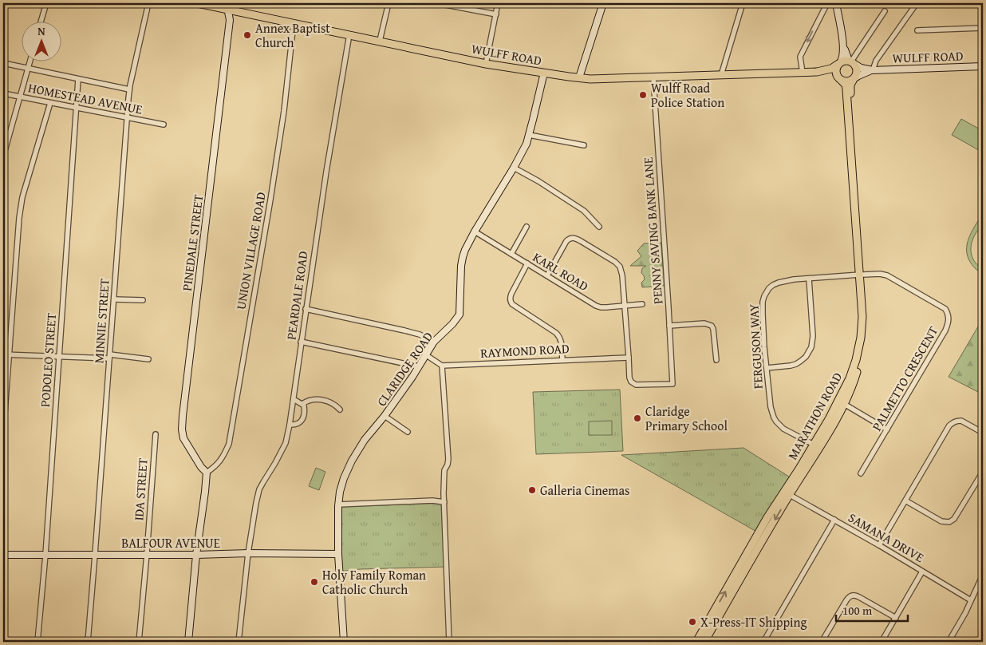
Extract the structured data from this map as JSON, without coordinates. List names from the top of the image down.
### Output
{
  "streets": {
    "main road": ["WULFF ROAD", "MARATHON ROAD"],
    "street": [
      "HOMESTEAD AVENUE",
      "PENNY SAVING BANK LANE",
      "PINEDALE STREET",
      "UNION VILLAGE ROAD",
      "KARL ROAD",
      "PEARDALE ROAD",
      "MINNIE STREET",
      "FERGUSON WAY",
      "RAYMOND ROAD",
      "PODOLEO STREET",
      "CLARIDGE ROAD",
      "PALMETTO CRESCENT",
      "IDA STREET",
      "SAMANA DRIVE",
      "BALFOUR AVENUE"
    ]
  },
  "crossings": [
    ["WULFF ROAD", "PENNY SAVING BANK LANE"],
    ["WULFF ROAD", "PINEDALE STREET"],
    ["WULFF ROAD", "UNION VILLAGE ROAD"],
    ["WULFF ROAD", "PEARDALE ROAD"],
    ["WULFF ROAD", "CLARIDGE ROAD"],
    ["WULFF ROAD", "MARATHON ROAD"],
    ["HOMESTEAD AVENUE", "MINNIE STREET"],
    ["HOMESTEAD AVENUE", "PODOLEO STREET"],
    ["PENNY SAVING BANK LANE", "RAYMOND ROAD"],
    ["PINEDALE STREET", "UNION VILLAGE ROAD"],
    ["KARL ROAD", "CLARIDGE ROAD"],
    ["PEARDALE ROAD", "BALFOUR AVENUE"],
    ["MINNIE STREET", "BALFOUR AVENUE"],
    ["FERGUSON WAY", "PALMETTO CRESCENT"],
    ["FERGUSON WAY", "MARATHON ROAD"],
    ["PODOLEO STREET", "BALFOUR AVENUE"],
    ["CLARIDGE ROAD", "BALFOUR AVENUE"],
    ["PALMETTO CRESCENT", "MARATHON ROAD"],
    ["MARATHON ROAD", "SAMANA DRIVE"],
    ["IDA STREET", "BALFOUR AVENUE"]
  ],
  "places": [
    "Annex Baptist Church",
    "Wulff Road Police Station",
    "Claridge Primary School",
    "Galleria Cinemas",
    "Holy Family Roman Catholic Church",
    "X-Press-IT Shipping"
  ],
  "scale_bar": "100 m",
  "north": "top"
}
